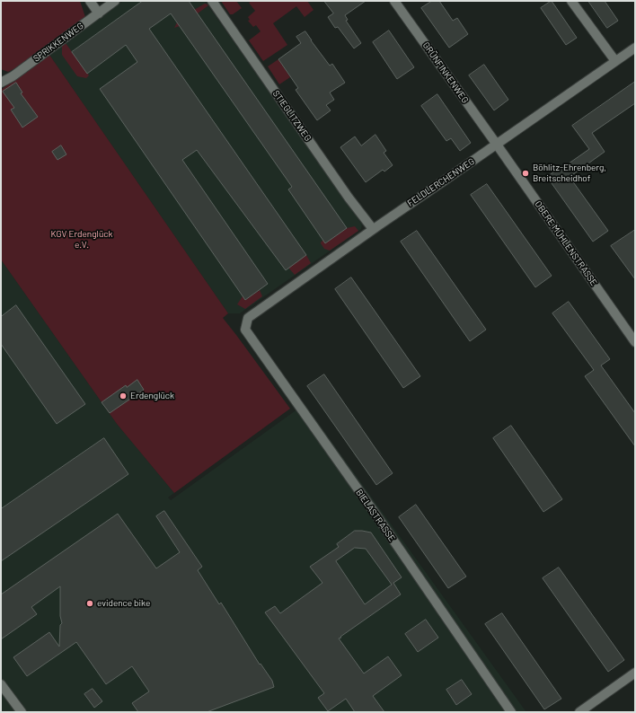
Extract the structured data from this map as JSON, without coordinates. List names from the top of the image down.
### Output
{
  "streets": {
    "street": [
      "SPRIKKENWEG",
      "GRÜNFINKENWEG",
      "STIEGLITZWEG",
      "FELDLERCHENWEG",
      "OBERE MÜHLENSTRASSE",
      "BIELASTRASSE"
    ]
  },
  "crossings": [
    ["GRÜNFINKENWEG", "FELDLERCHENWEG"],
    ["GRÜNFINKENWEG", "OBERE MÜHLENSTRASSE"],
    ["STIEGLITZWEG", "FELDLERCHENWEG"],
    ["FELDLERCHENWEG", "OBERE MÜHLENSTRASSE"],
    ["FELDLERCHENWEG", "BIELASTRASSE"]
  ],
  "parks": ["KGV Erdenglück e.V."],
  "places": ["Böhlitz-Ehrenberg, Breitscheidhof", "Erdenglück", "evidence bike"]
}
